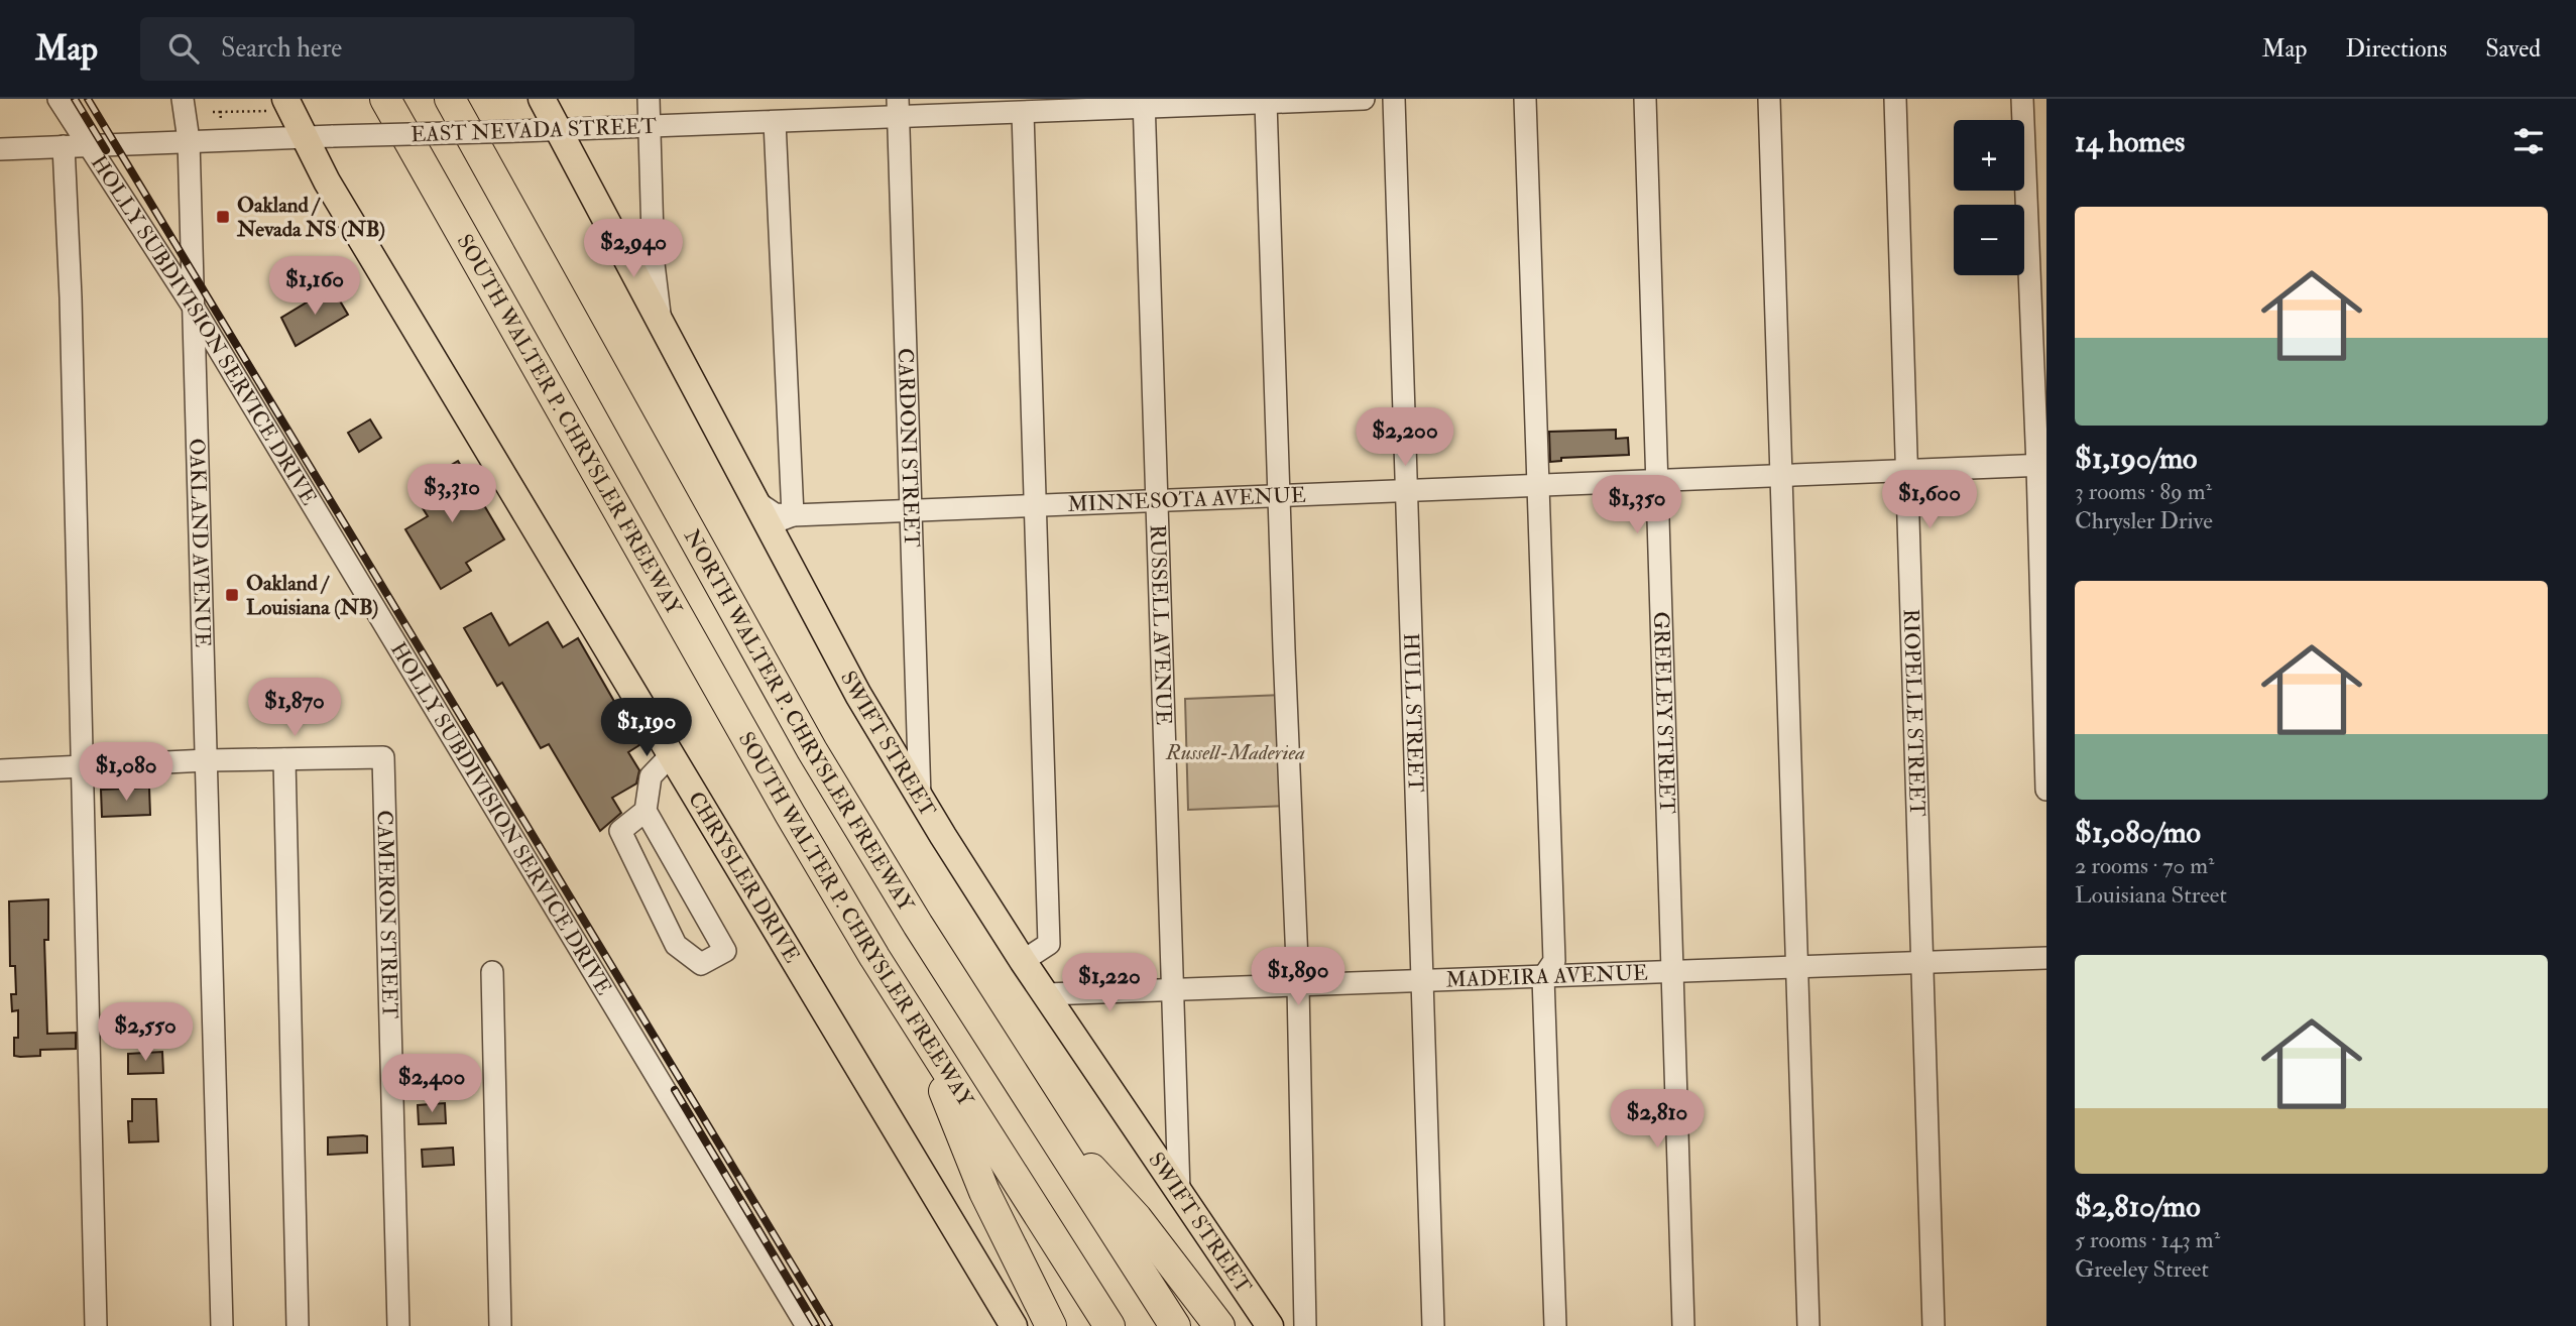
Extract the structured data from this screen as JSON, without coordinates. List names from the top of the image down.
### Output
{
  "streets": {
    "highway": ["SOUTH WALTER P. CHRYSLER FREEWAY", "NORTH WALTER P. CHRYSLER FREEWAY"],
    "main road": ["SWIFT STREET", "CHRYSLER DRIVE"],
    "street": [
      "EAST NEVADA STREET",
      "HOLLY SUBDIVISION SERVICE DRIVE",
      "CARDONI STREET",
      "MINNESOTA AVENUE",
      "OAKLAND AVENUE",
      "RUSSELL AVENUE",
      "HULL STREET",
      "GREELEY STREET",
      "RIOPELLE STREET",
      "CAMERON STREET",
      "MADEIRA AVENUE"
    ]
  },
  "crossings": [
    ["EAST NEVADA STREET", "HOLLY SUBDIVISION SERVICE DRIVE"],
    ["EAST NEVADA STREET", "CARDONI STREET"],
    ["EAST NEVADA STREET", "OAKLAND AVENUE"],
    ["EAST NEVADA STREET", "RUSSELL AVENUE"],
    ["EAST NEVADA STREET", "SWIFT STREET"],
    ["EAST NEVADA STREET", "CHRYSLER DRIVE"],
    ["HOLLY SUBDIVISION SERVICE DRIVE", "OAKLAND AVENUE"],
    ["CARDONI STREET", "MINNESOTA AVENUE"],
    ["CARDONI STREET", "SWIFT STREET"],
    ["MINNESOTA AVENUE", "RUSSELL AVENUE"],
    ["MINNESOTA AVENUE", "HULL STREET"],
    ["MINNESOTA AVENUE", "GREELEY STREET"],
    ["MINNESOTA AVENUE", "RIOPELLE STREET"],
    ["MINNESOTA AVENUE", "SWIFT STREET"],
    ["RUSSELL AVENUE", "SWIFT STREET"],
    ["RUSSELL AVENUE", "MADEIRA AVENUE"],
    ["HULL STREET", "MADEIRA AVENUE"],
    ["GREELEY STREET", "MADEIRA AVENUE"],
    ["RIOPELLE STREET", "MADEIRA AVENUE"],
    ["SWIFT STREET", "MADEIRA AVENUE"]
  ],
  "parks": ["Russell-Maderiea"],
  "places": {
    "transit": ["Oakland / Nevada NS (NB)", "Oakland / Louisiana (NB)"]
  },
  "page": {
    "header": "Map",
    "search": "Search here",
    "nav": ["Map", "Directions", "Saved"],
    "heading": "14 homes",
    "map_buttons": ["+", "−"],
    "list": [
      {
        "name": "$1,190/mo",
        "note": "3 rooms · 89 m² · Chrysler Drive"
      },
      {
        "name": "$1,080/mo",
        "note": "2 rooms · 70 m² · Louisiana Street"
      },
      {
        "name": "$2,810/mo",
        "note": "5 rooms · 143 m² · Greeley Street"
      }
    ],
    "price": [
      "$2,940",
      "$1,160",
      "$2,200",
      "$3,310",
      "$1,600",
      "$1,350",
      "$1,870",
      "$1,190",
      "$1,080",
      "$1,890",
      "$1,220",
      "$2,550",
      "$2,400",
      "$2,810"
    ]
  }
}
